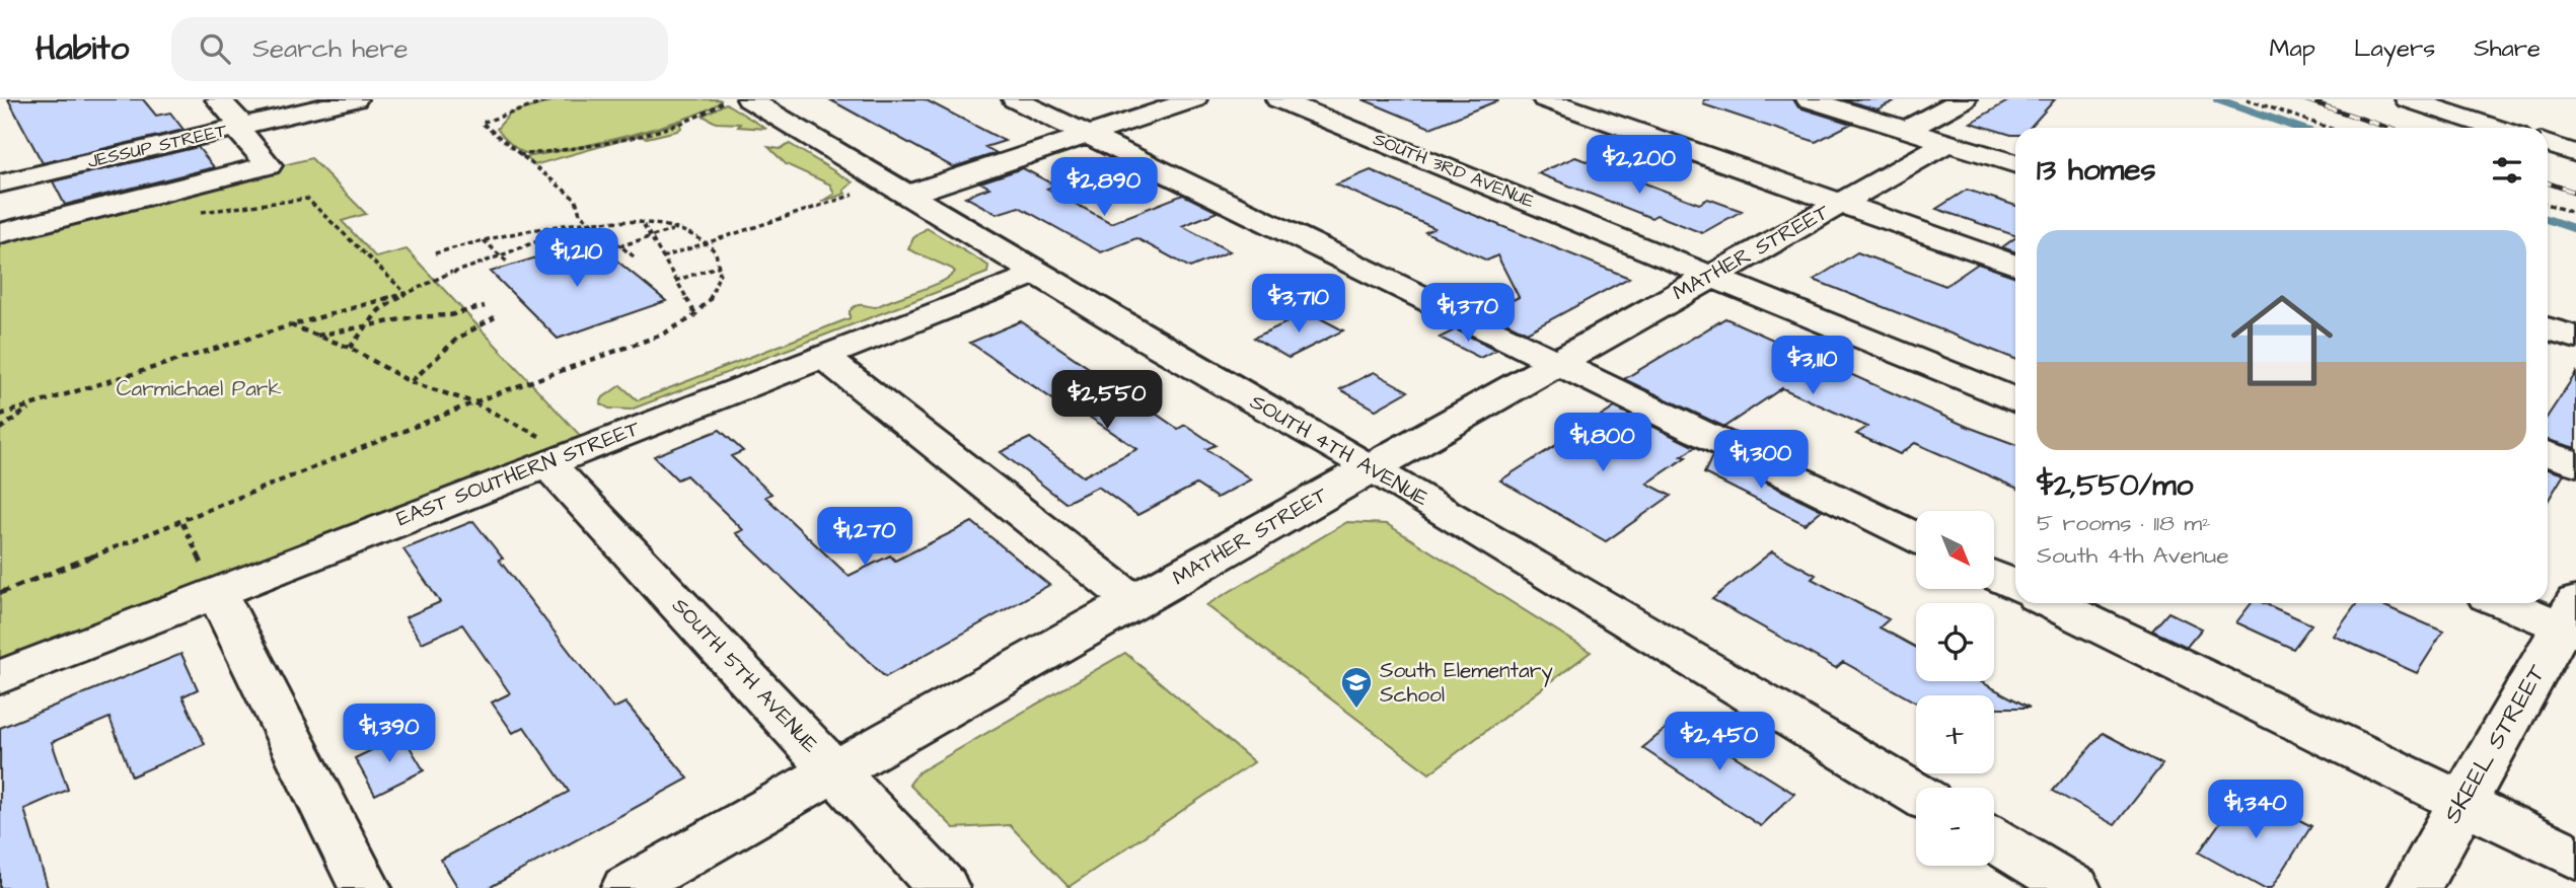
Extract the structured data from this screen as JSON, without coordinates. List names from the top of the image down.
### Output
{
  "streets": {
    "street": [
      "JESSUP STREET",
      "SOUTH 3RD AVENUE",
      "MATHER STREET",
      "SOUTH 4TH AVENUE",
      "EAST SOUTHERN STREET",
      "SOUTH 5TH AVENUE",
      "SKEEL STREET"
    ]
  },
  "crossings": [
    ["SOUTH 3RD AVENUE", "MATHER STREET"],
    ["MATHER STREET", "SOUTH 4TH AVENUE"],
    ["MATHER STREET", "SOUTH 5TH AVENUE"],
    ["SOUTH 4TH AVENUE", "EAST SOUTHERN STREET"],
    ["EAST SOUTHERN STREET", "SOUTH 5TH AVENUE"]
  ],
  "parks": ["Carmichael Park"],
  "places": {
    "school or university": ["South Elementary School"]
  },
  "north": "bottom right",
  "page": {
    "header": "Habito",
    "search": "Search here",
    "nav": ["Map", "Layers", "Share"],
    "heading": "13 homes",
    "price": [
      "$2,200",
      "$2,890",
      "$1,210",
      "$3,710",
      "$1,370",
      "$3,110",
      "$2,550",
      "$1,800",
      "$1,300",
      "$1,270",
      "$1,390",
      "$2,450",
      "$1,340"
    ],
    "list": [
      {
        "name": "$2,550/mo",
        "note": "5 rooms · 118 m² · South 4th Avenue"
      }
    ],
    "map_buttons": ["+", "−"]
  }
}
